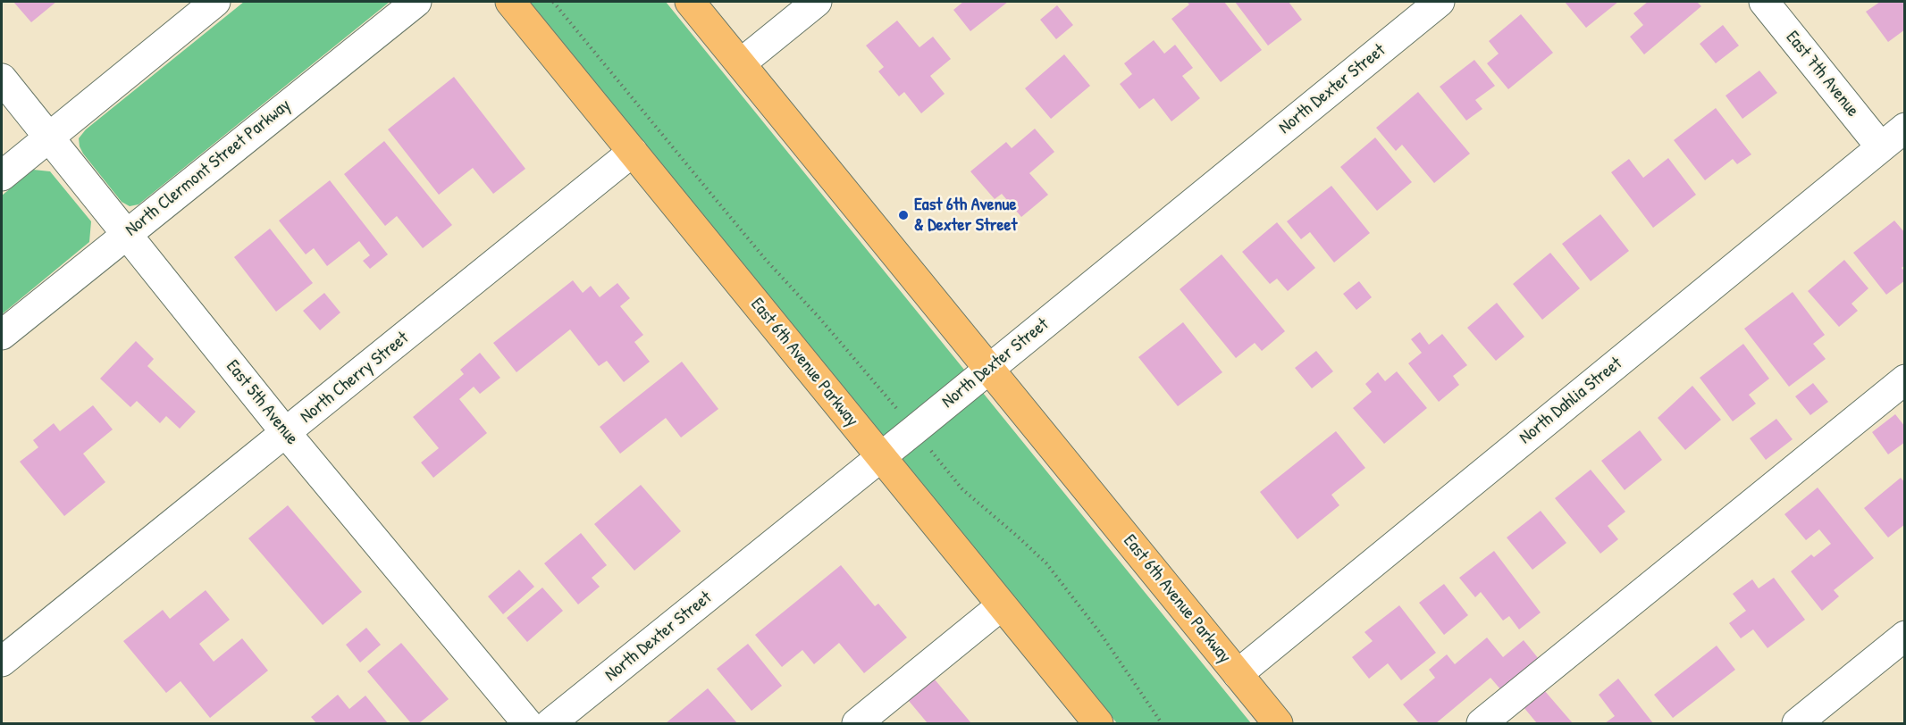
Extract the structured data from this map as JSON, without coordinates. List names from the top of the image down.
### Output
{
  "streets": {
    "main road": ["East 6th Avenue Parkway"],
    "street": [
      "East 7th Avenue",
      "North Dexter Street",
      "North Clermont Street Parkway",
      "North Cherry Street",
      "North Dahlia Street",
      "East 5th Avenue"
    ]
  },
  "crossings": [
    ["East 7th Avenue", "North Dahlia Street"],
    ["North Dexter Street", "East 6th Avenue Parkway"],
    ["North Clermont Street Parkway", "East 5th Avenue"],
    ["East 6th Avenue Parkway", "North Cherry Street"],
    ["East 6th Avenue Parkway", "North Dahlia Street"],
    ["North Cherry Street", "East 5th Avenue"]
  ],
  "places": ["East 6th Avenue & Dexter Street"]
}
